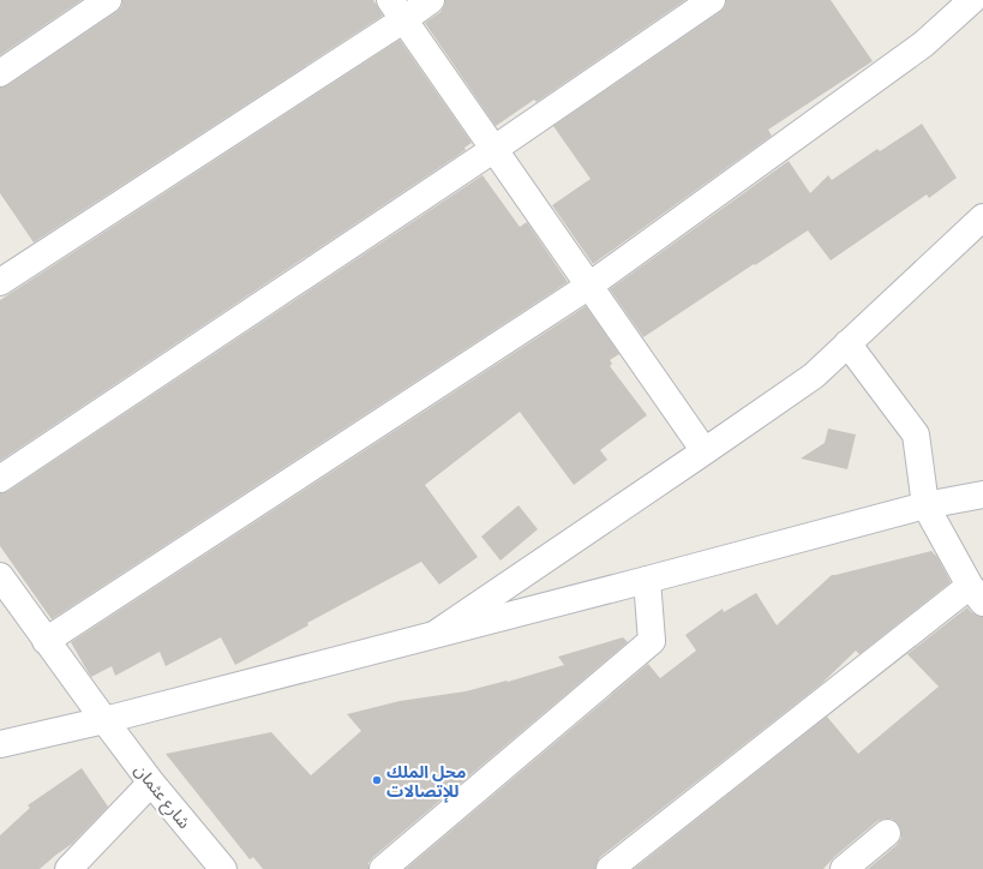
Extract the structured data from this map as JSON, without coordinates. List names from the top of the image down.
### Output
{
  "streets": {
    "street": ["شارع عثمان"]
  },
  "places": ["محل الملك للإتصالات"]
}
